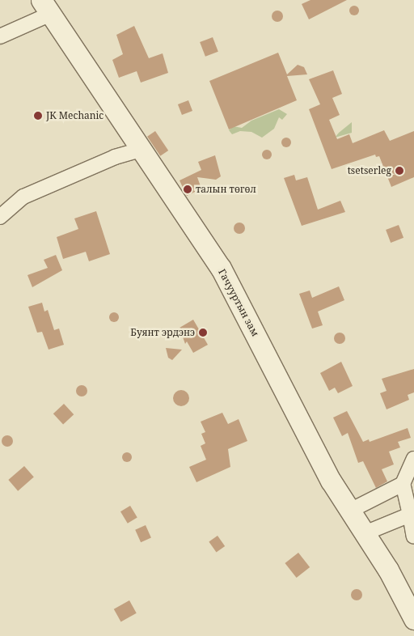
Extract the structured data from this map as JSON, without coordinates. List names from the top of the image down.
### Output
{
  "streets": {
    "main road": ["Гачууртын зам"]
  },
  "places": [
    "JK Mechanic",
    "tsetserleg",
    "талын төгөл",
    "Буянт эрдэнэ"
  ]
}
